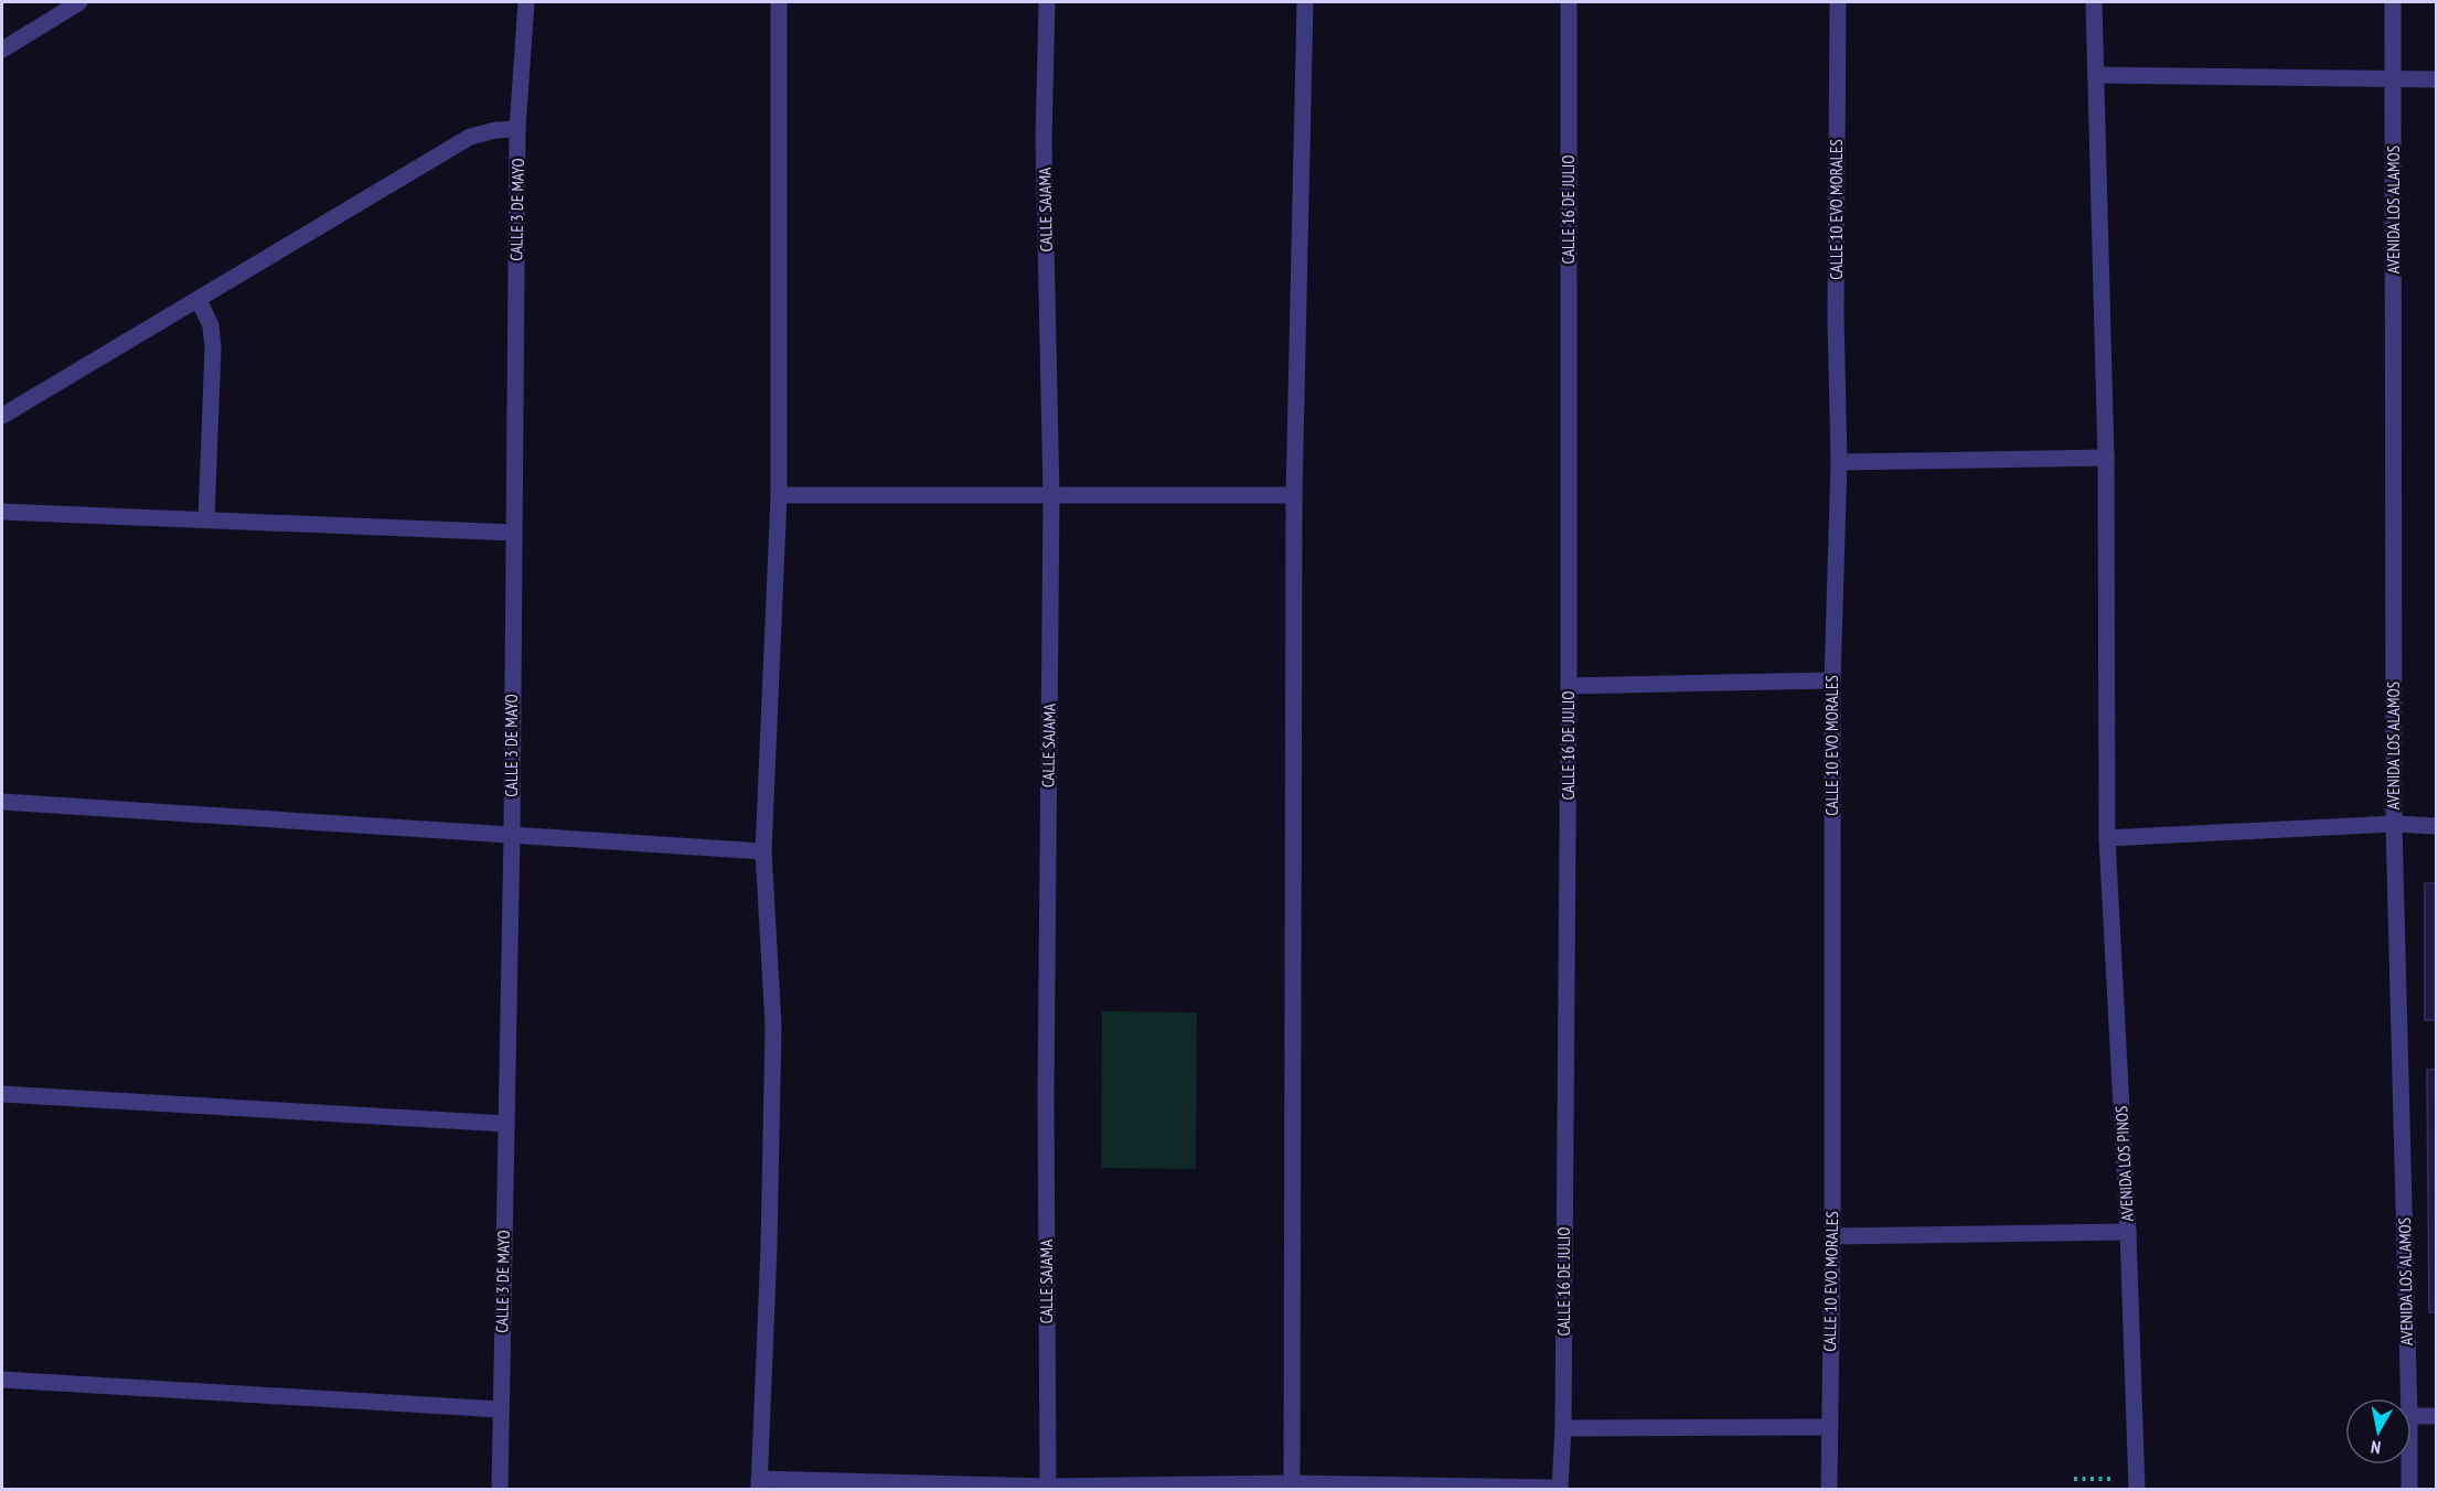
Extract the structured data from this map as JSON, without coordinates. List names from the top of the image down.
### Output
{
  "streets": {
    "street": [
      "CALLE 3 DE MAYO",
      "CALLE SAJAMA",
      "CALLE 16 DE JULIO",
      "CALLE 10 EVO MORALES",
      "AVENIDA LOS ALAMOS",
      "AVENIDA LOS PINOS"
    ]
  },
  "north": "bottom"
}
